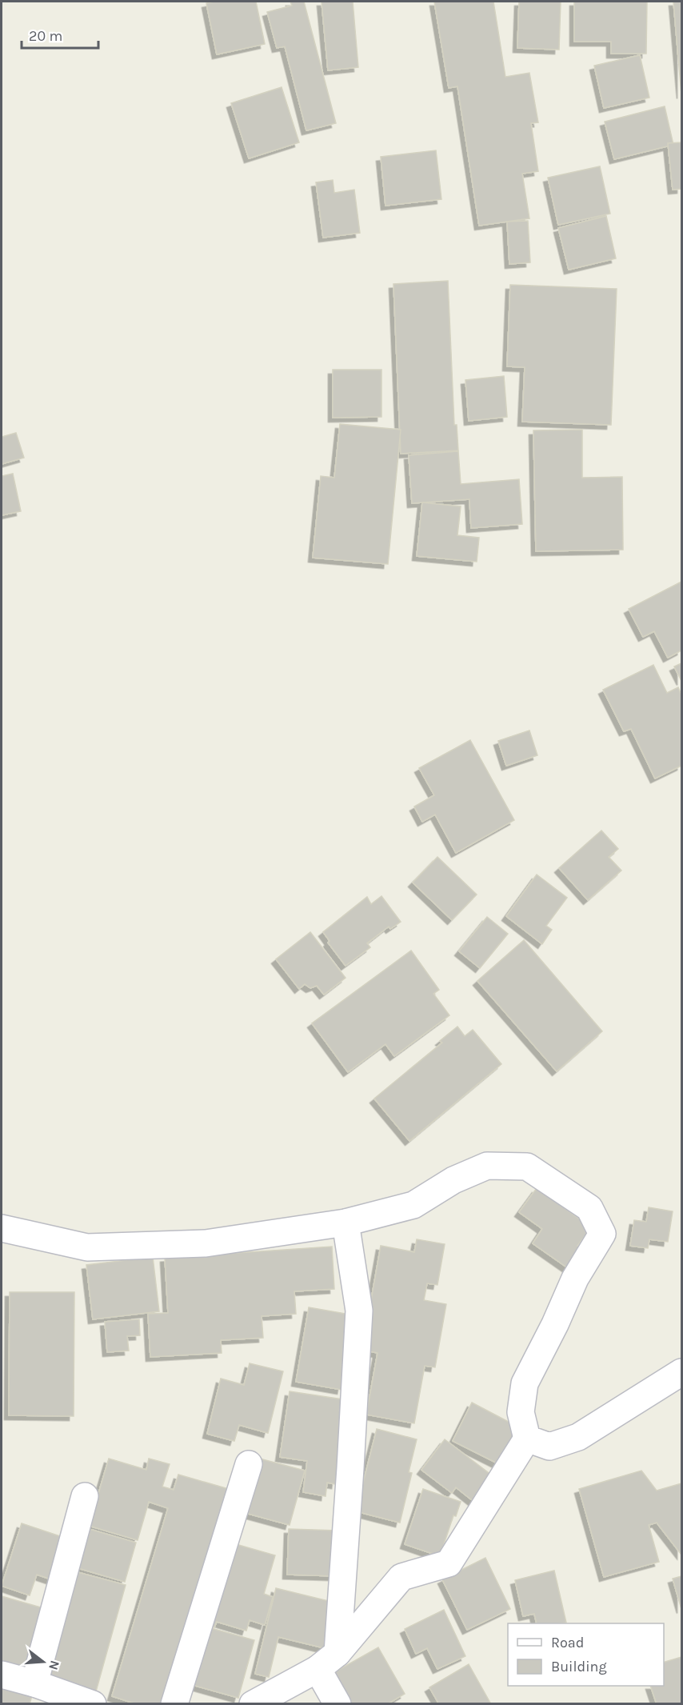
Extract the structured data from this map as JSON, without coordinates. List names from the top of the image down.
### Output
{
  "legend": ["Road", "Building"],
  "scale_bar": "20 m",
  "north": "right"
}
